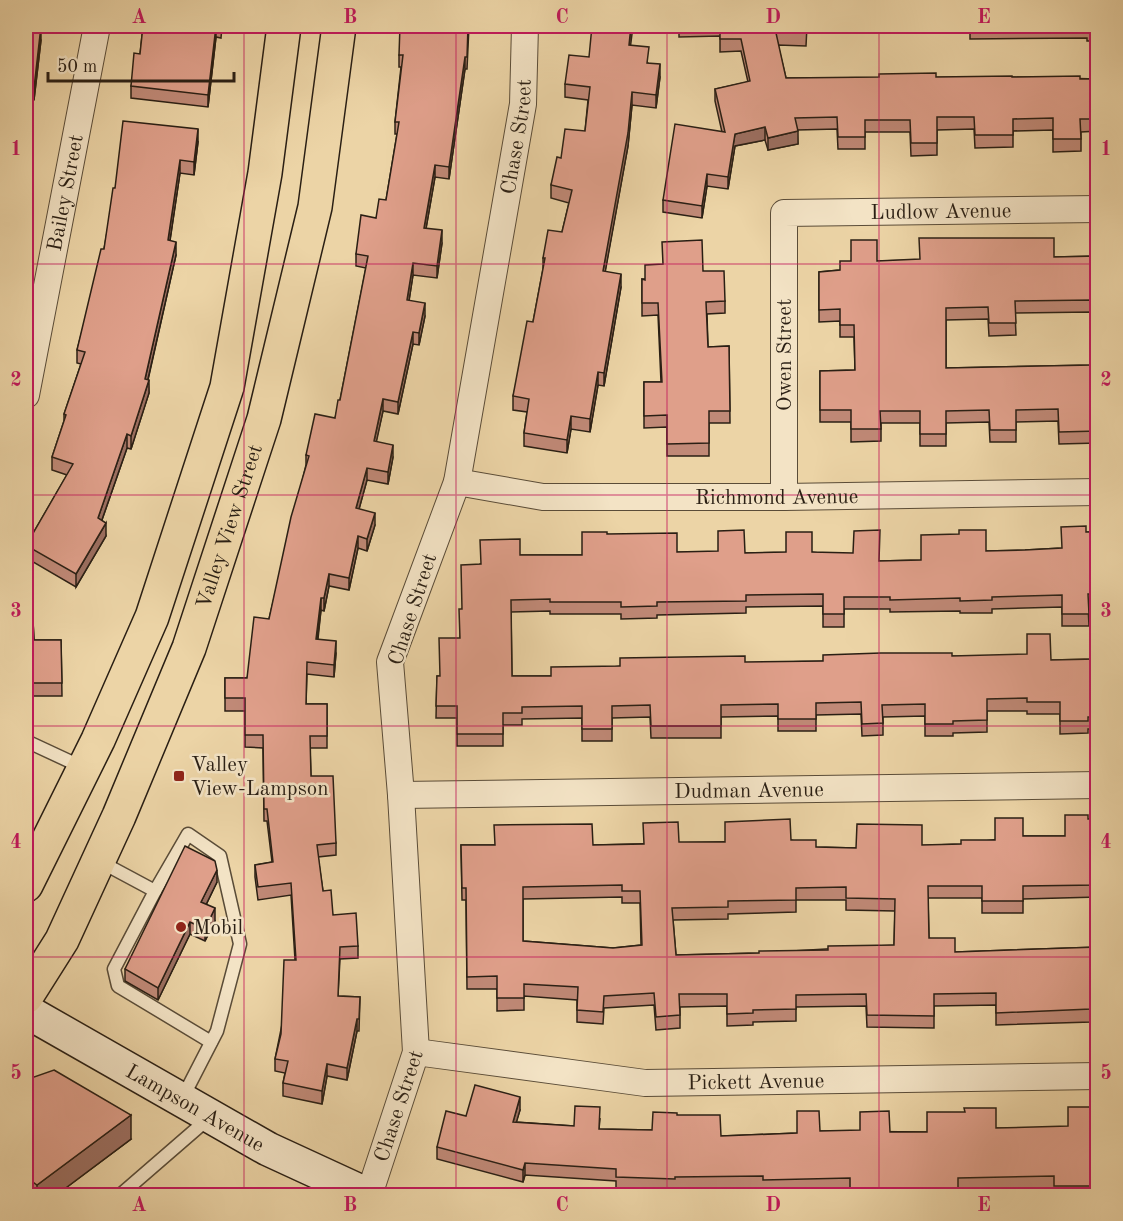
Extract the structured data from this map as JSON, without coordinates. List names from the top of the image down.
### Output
{
  "streets": {
    "main road": ["Valley View Street", "Lampson Avenue"],
    "street": [
      "Chase Street",
      "Bailey Street",
      "Ludlow Avenue",
      "Owen Street",
      "Richmond Avenue",
      "Dudman Avenue",
      "Pickett Avenue"
    ]
  },
  "crossings": [
    ["Chase Street", "Richmond Avenue"],
    ["Chase Street", "Dudman Avenue"],
    ["Chase Street", "Pickett Avenue"],
    ["Chase Street", "Lampson Avenue"],
    ["Ludlow Avenue", "Owen Street"],
    ["Owen Street", "Richmond Avenue"]
  ],
  "places": {
    "transit": ["Valley View-Lampson"],
    "other": ["Mobil"]
  },
  "scale_bar": "50 m",
  "grid": {
    "columns": [
      "A",
      "B",
      "C",
      "D",
      "E"
    ],
    "rows": [
      "1",
      "2",
      "3",
      "4",
      "5"
    ]
  }
}
